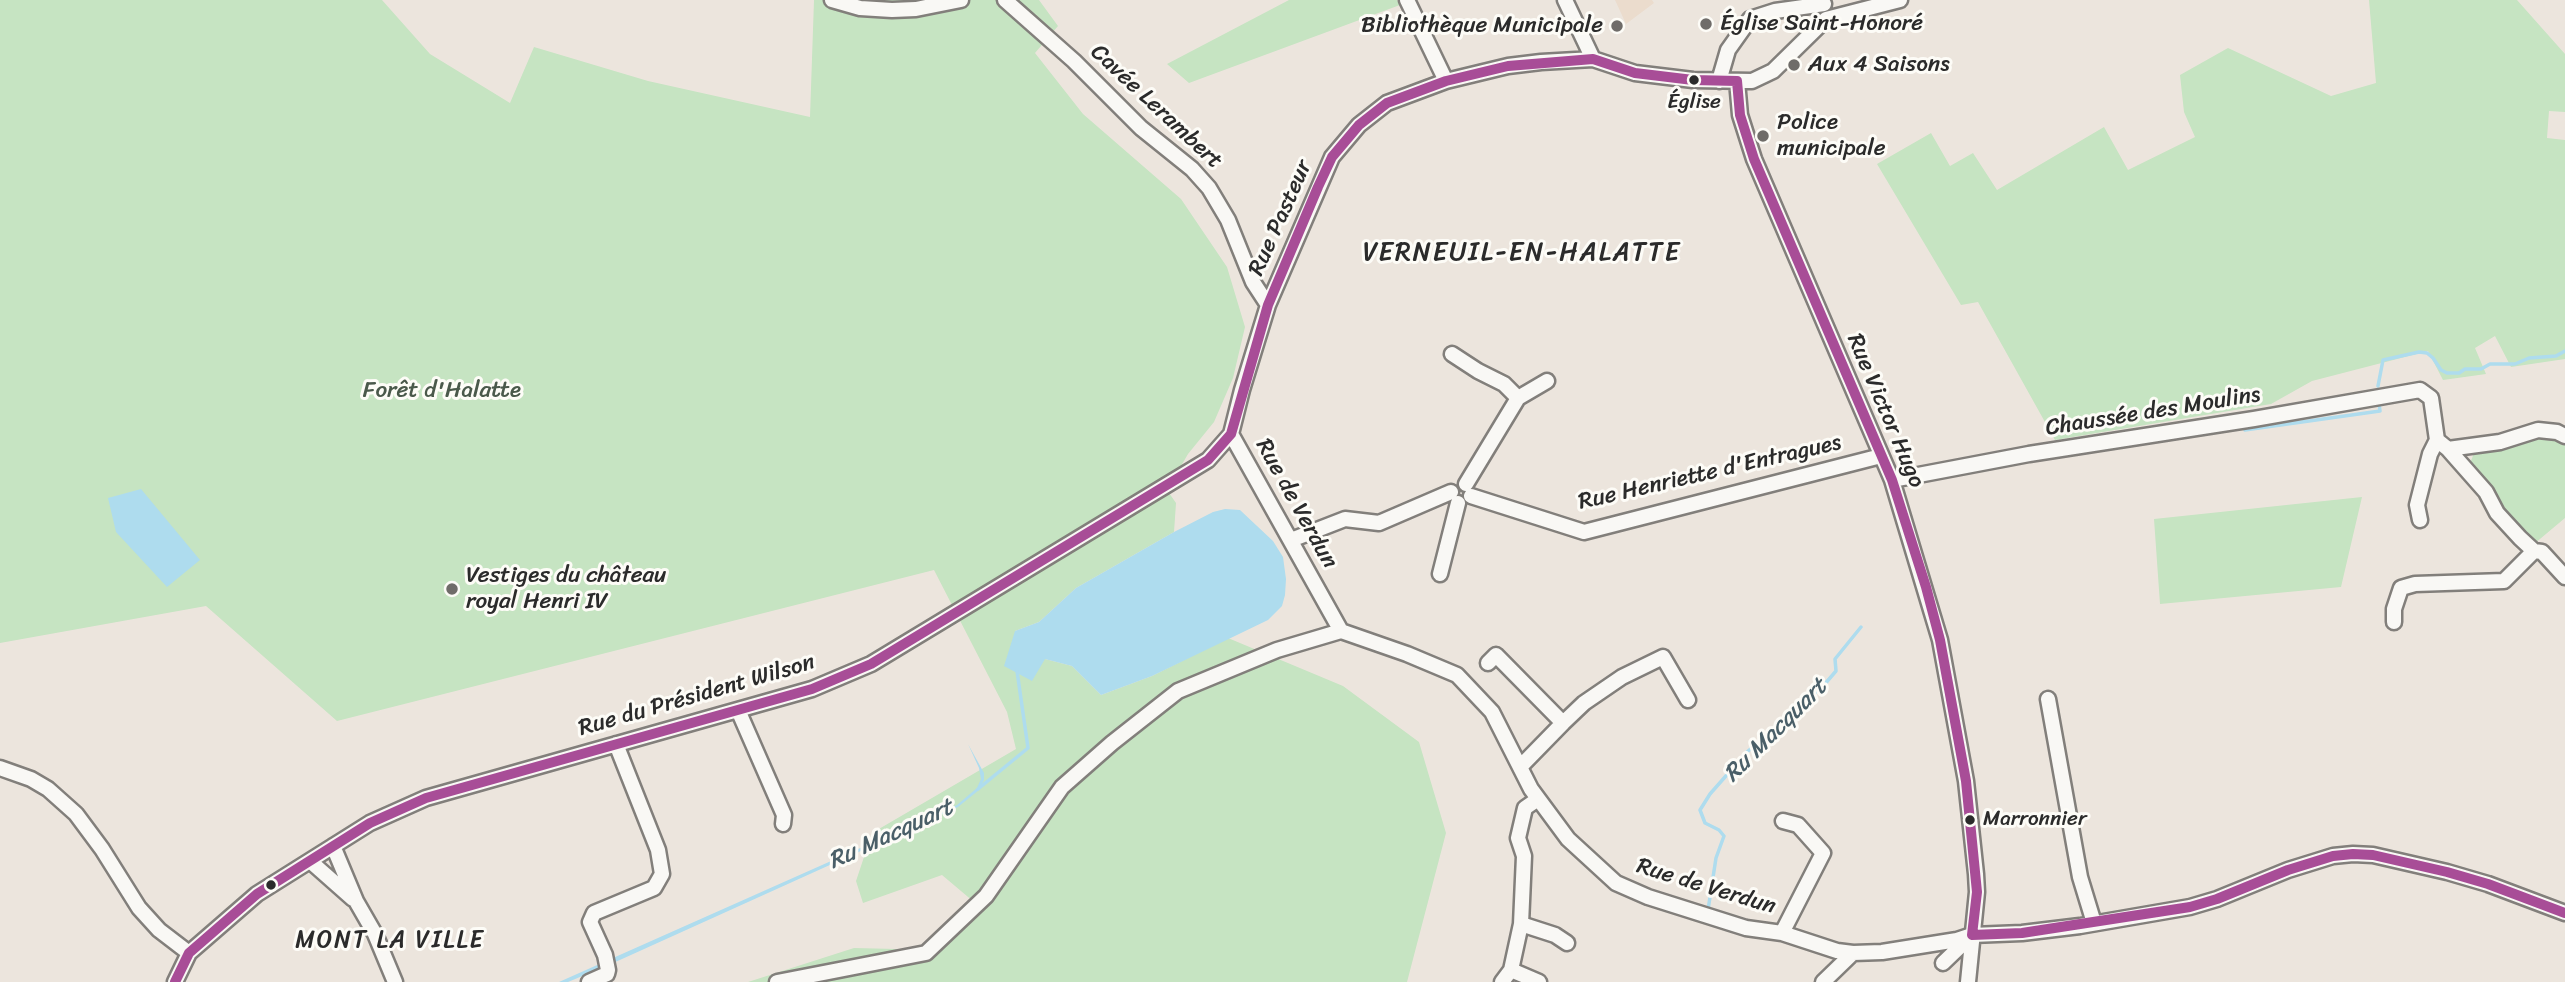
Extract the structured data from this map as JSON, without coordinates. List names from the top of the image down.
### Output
{
  "streets": {
    "street": [
      "Cavée Lerambert",
      "Rue Pasteur",
      "Rue Victor Hugo",
      "Chaussée des Moulins",
      "Rue Henriette d'Entragues",
      "Rue de Verdun",
      "Rue du Président Wilson"
    ]
  },
  "crossings": [
    ["Cavée Lerambert", "Rue Pasteur"],
    ["Rue Pasteur", "Rue Victor Hugo"],
    ["Rue Pasteur", "Rue de Verdun"],
    ["Rue Pasteur", "Rue du Président Wilson"],
    ["Rue Victor Hugo", "Chaussée des Moulins"],
    ["Rue Victor Hugo", "Rue Henriette d'Entragues"],
    ["Rue Victor Hugo", "Rue de Verdun"],
    ["Rue de Verdun", "Rue du Président Wilson"]
  ],
  "districts": ["VERNEUIL-EN-HALATTE", "MONT LA VILLE"],
  "water": ["Ru Macquart"],
  "parks": ["Forêt d'Halatte"],
  "places": [
    "Église Saint-Honoré",
    "Bibliothèque Municipale",
    "Aux 4 Saisons",
    "Église",
    "Police municipale",
    "Vestiges du château royal Henri IV",
    "Marronnier"
  ]
}
